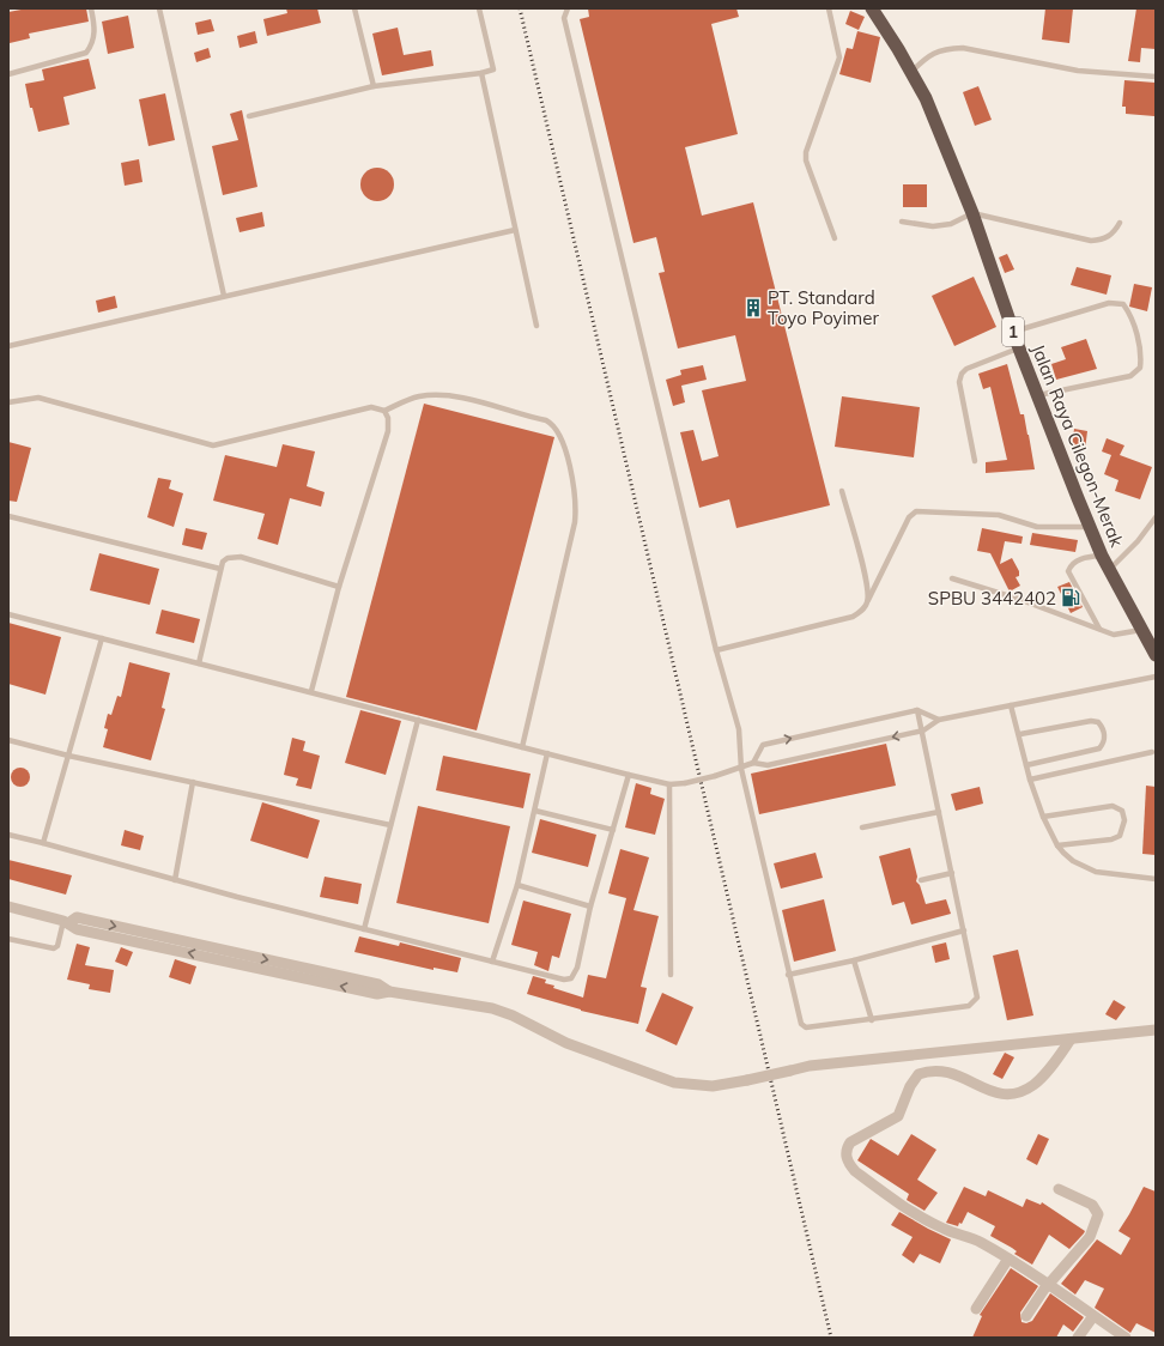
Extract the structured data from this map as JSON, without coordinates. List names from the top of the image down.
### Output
{
  "streets": {
    "highway": ["1", "Jalan Raya Cilegon-Merak"]
  },
  "places": {
    "building": ["PT. Standard Toyo Poyimer"],
    "fuel station": ["SPBU 3442402"]
  }
}
